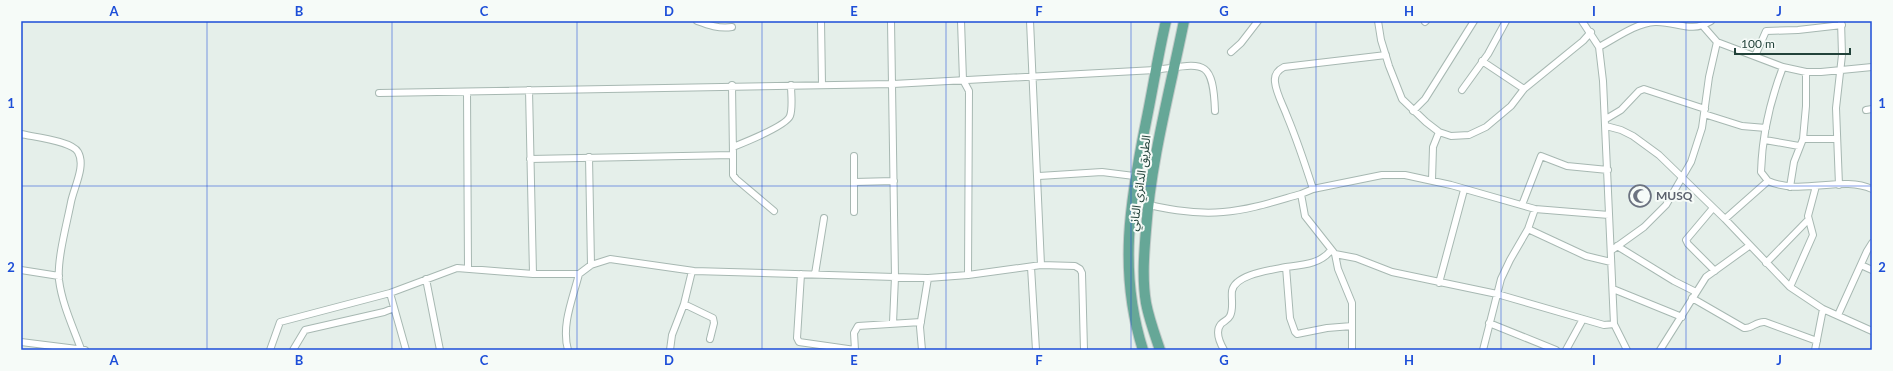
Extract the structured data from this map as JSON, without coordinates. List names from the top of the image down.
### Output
{
  "streets": {
    "main road": ["الطريق الدائري الثاني"]
  },
  "places": {
    "mosque": ["MUSQ"]
  },
  "scale_bar": "100 m",
  "grid": {
    "columns": [
      "A",
      "B",
      "C",
      "D",
      "E",
      "F",
      "G",
      "H",
      "I",
      "J"
    ],
    "rows": ["1", "2"]
  }
}
